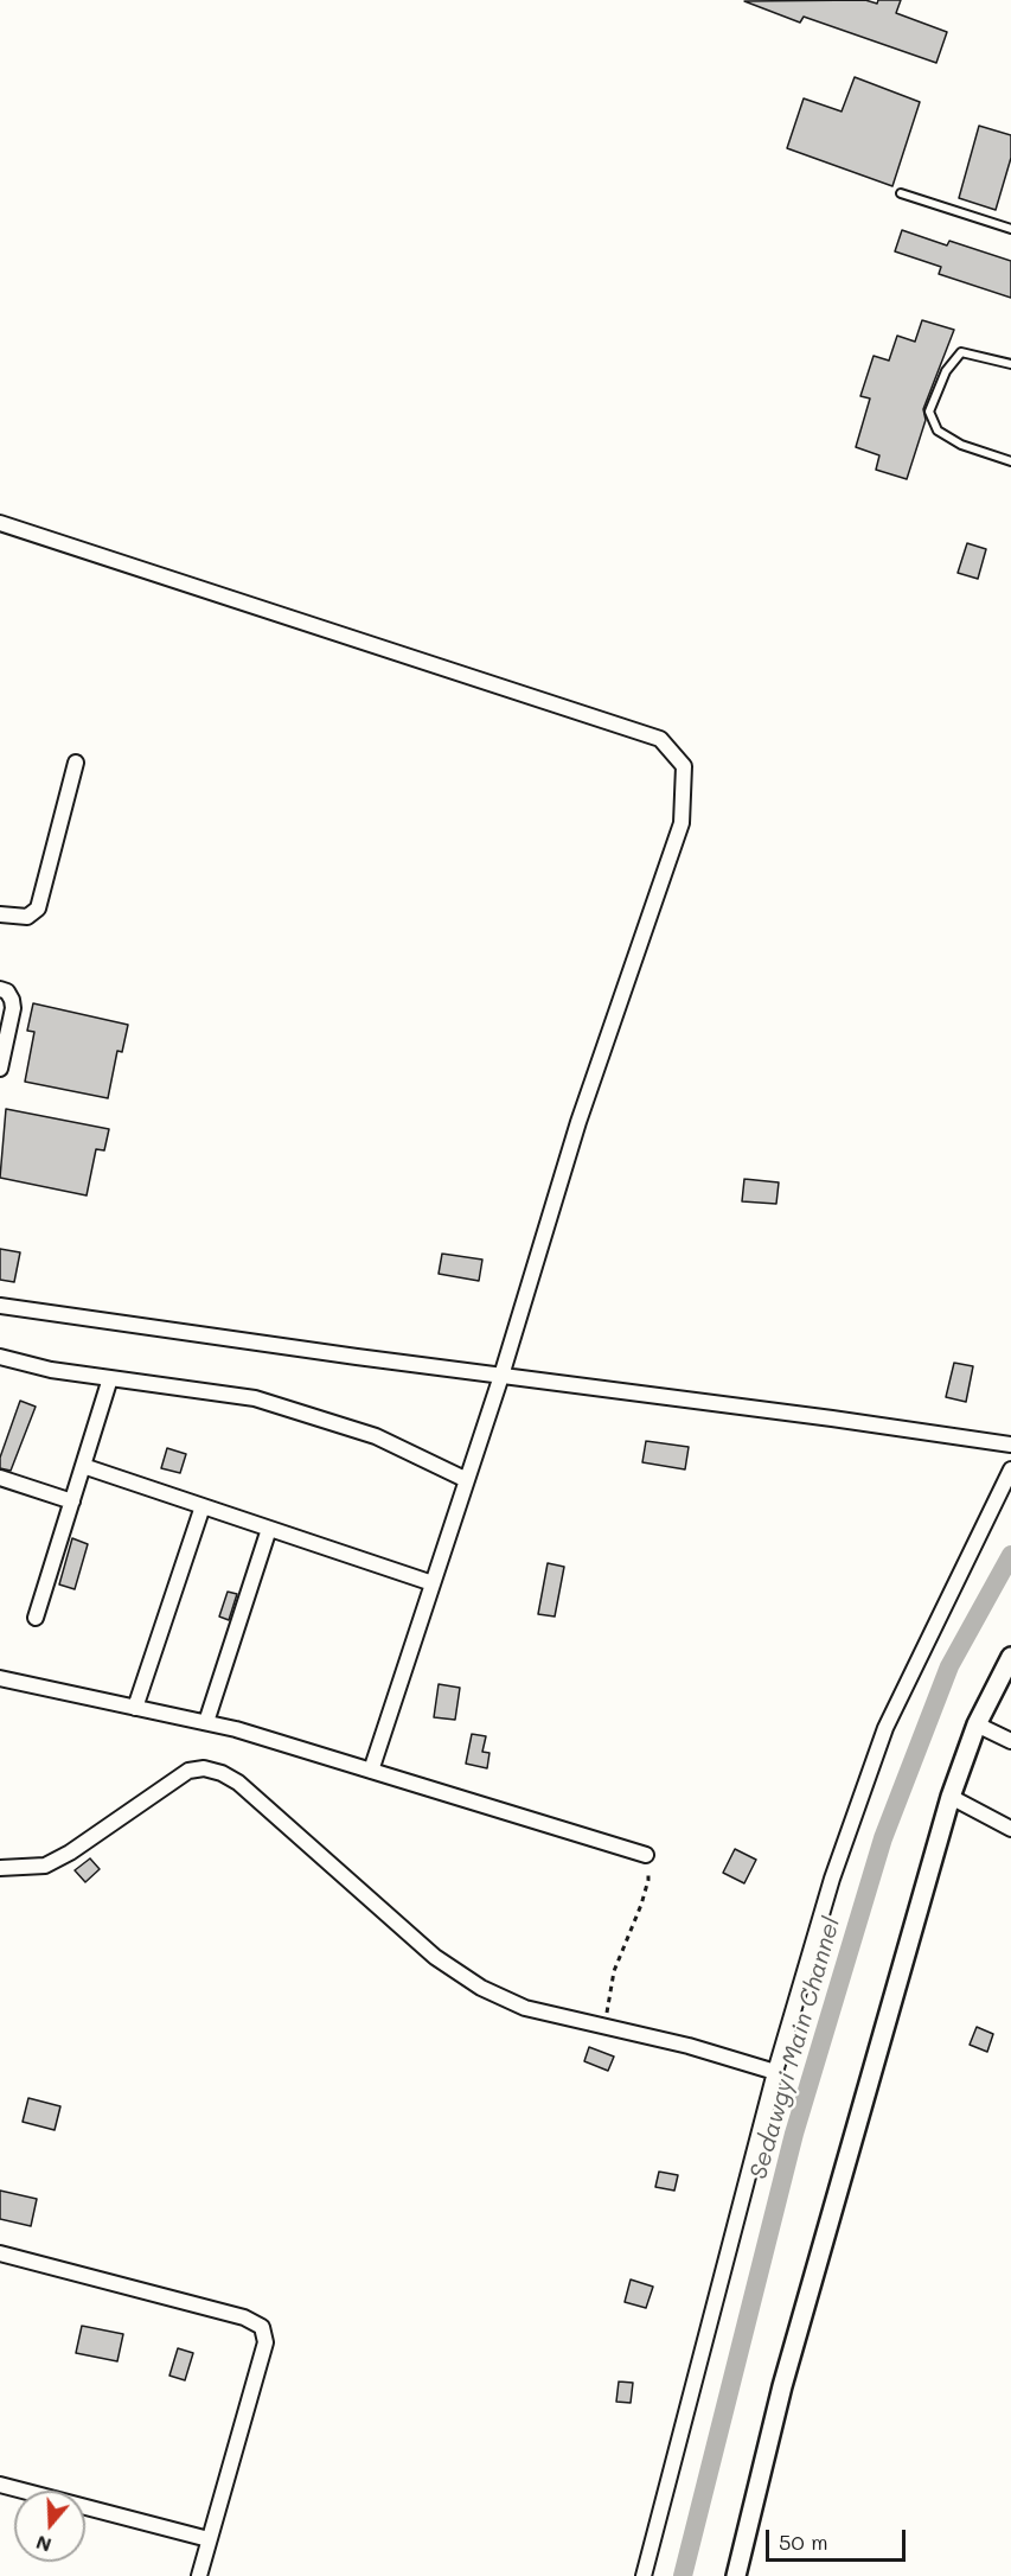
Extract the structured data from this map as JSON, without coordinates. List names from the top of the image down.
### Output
{
  "water": ["Sedawgyi Main Channel"],
  "scale_bar": "50 m",
  "north": "bottom"
}
